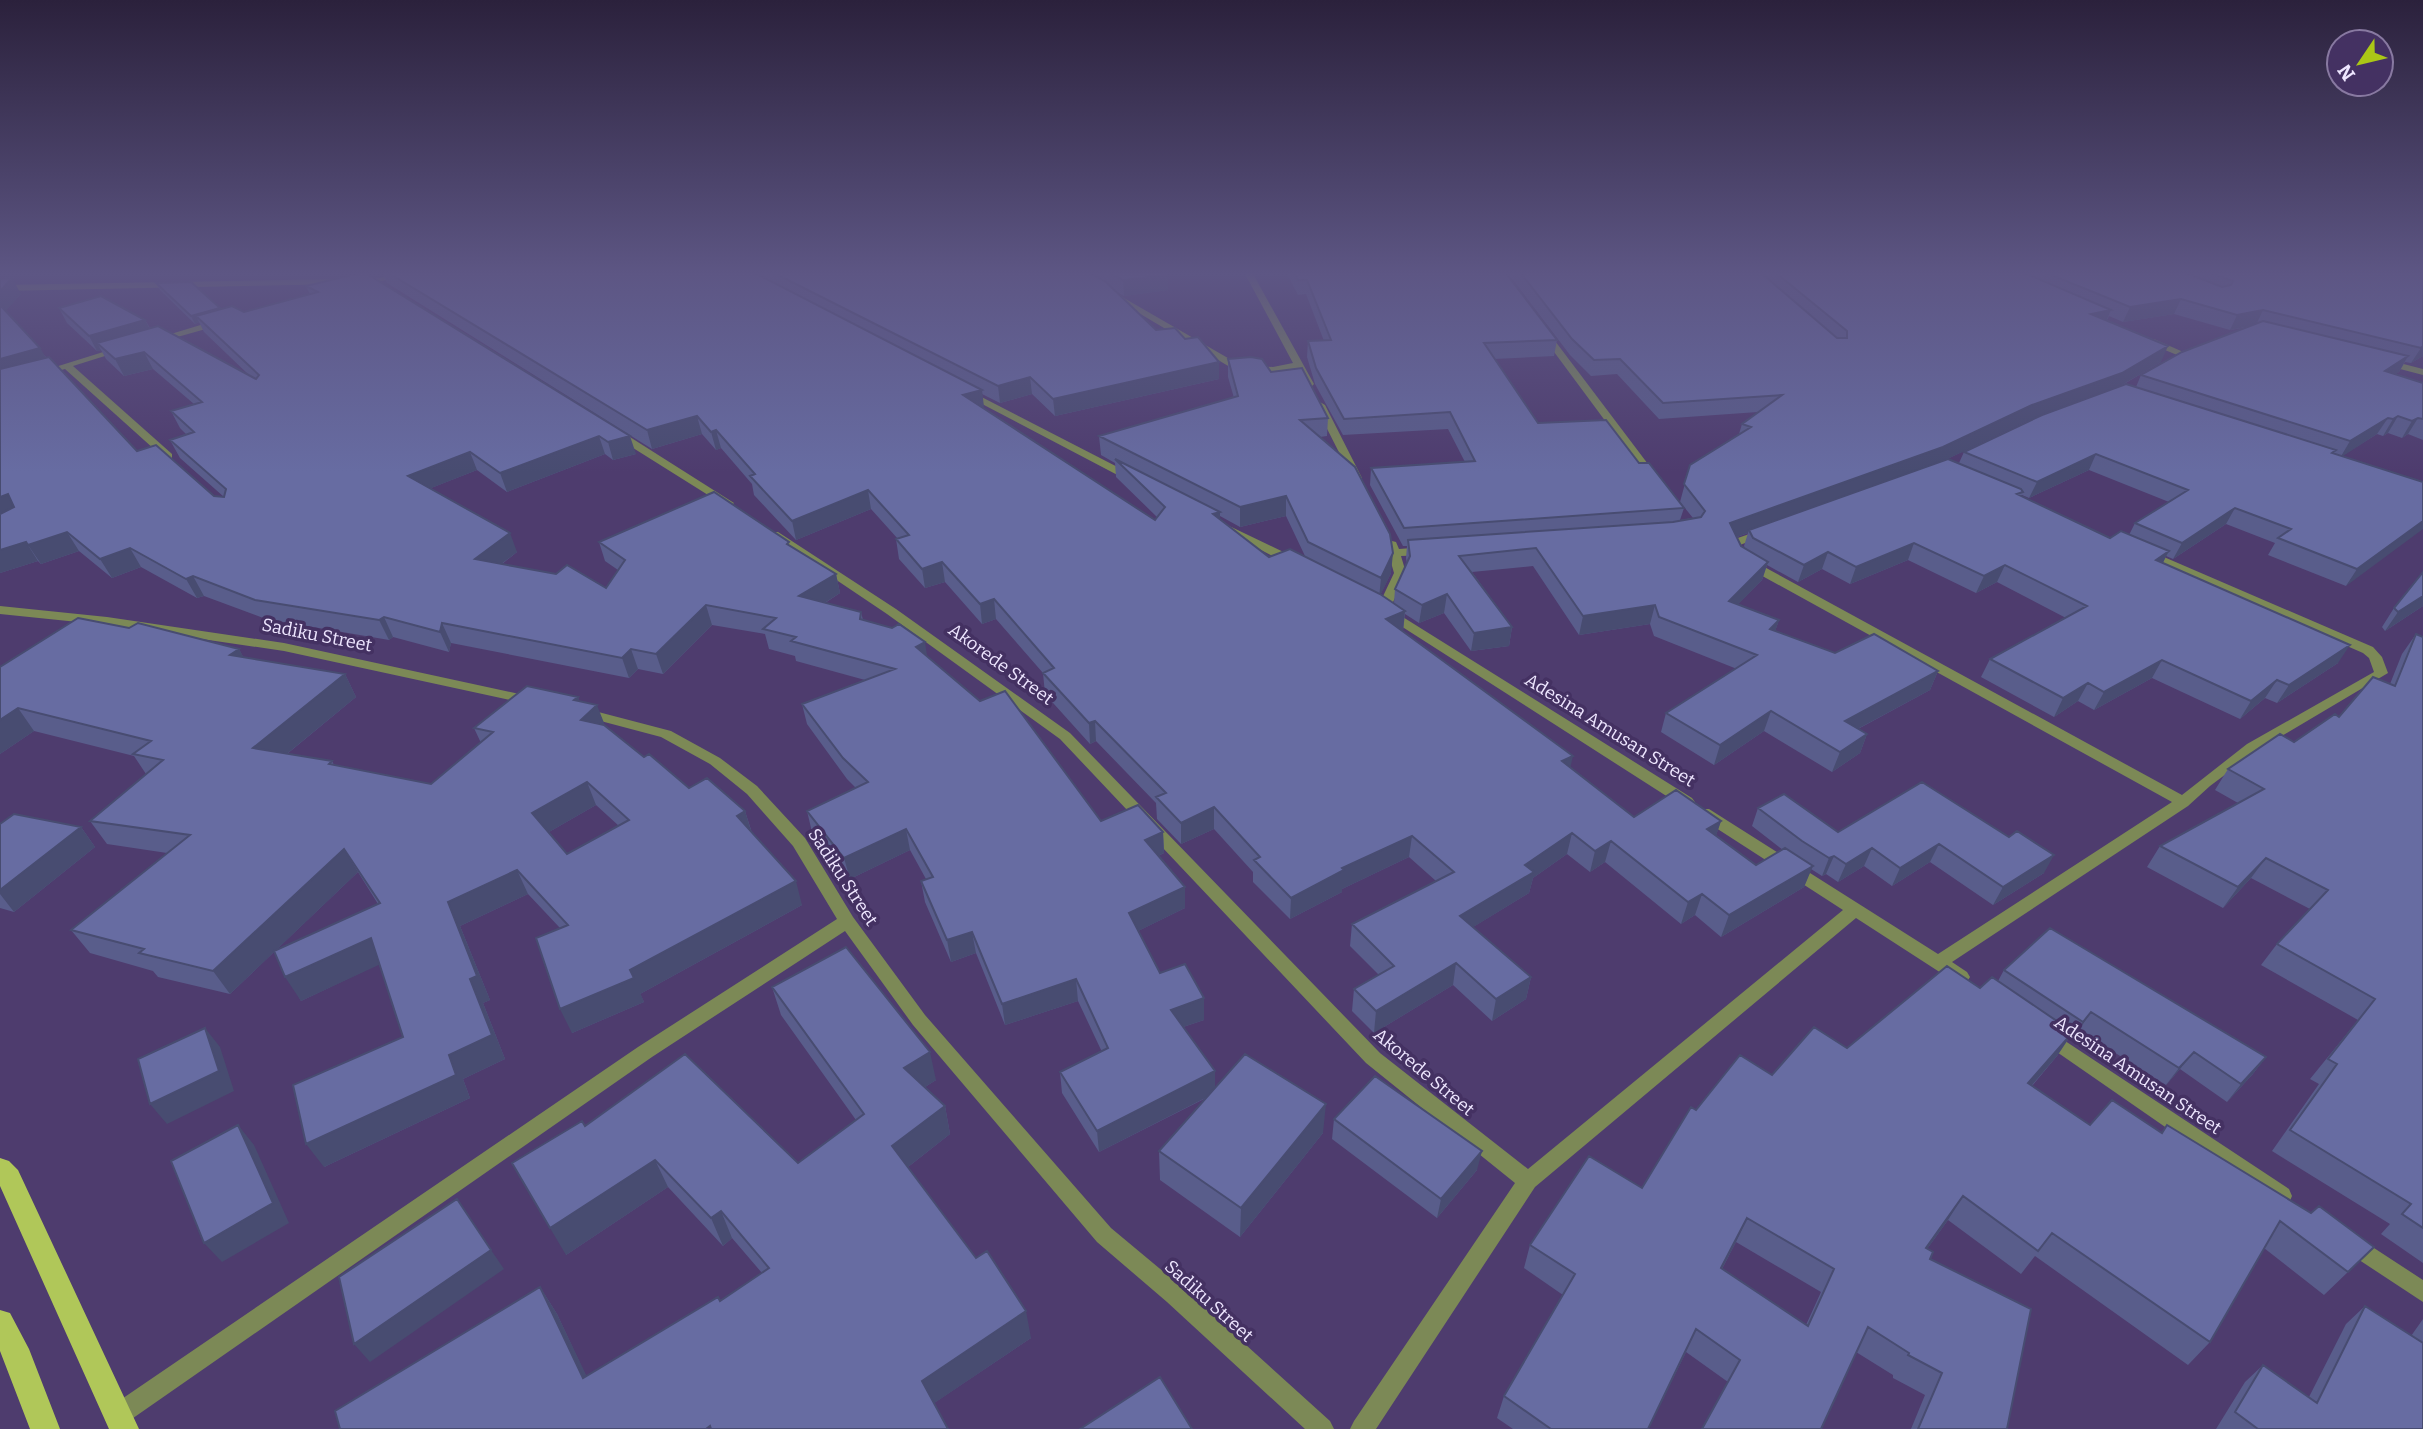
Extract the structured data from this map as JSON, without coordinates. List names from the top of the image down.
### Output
{
  "streets": {
    "street": ["Sadiku Street", "Akorede Street", "Adesina Amusan Street"]
  },
  "north": "bottom left"
}
